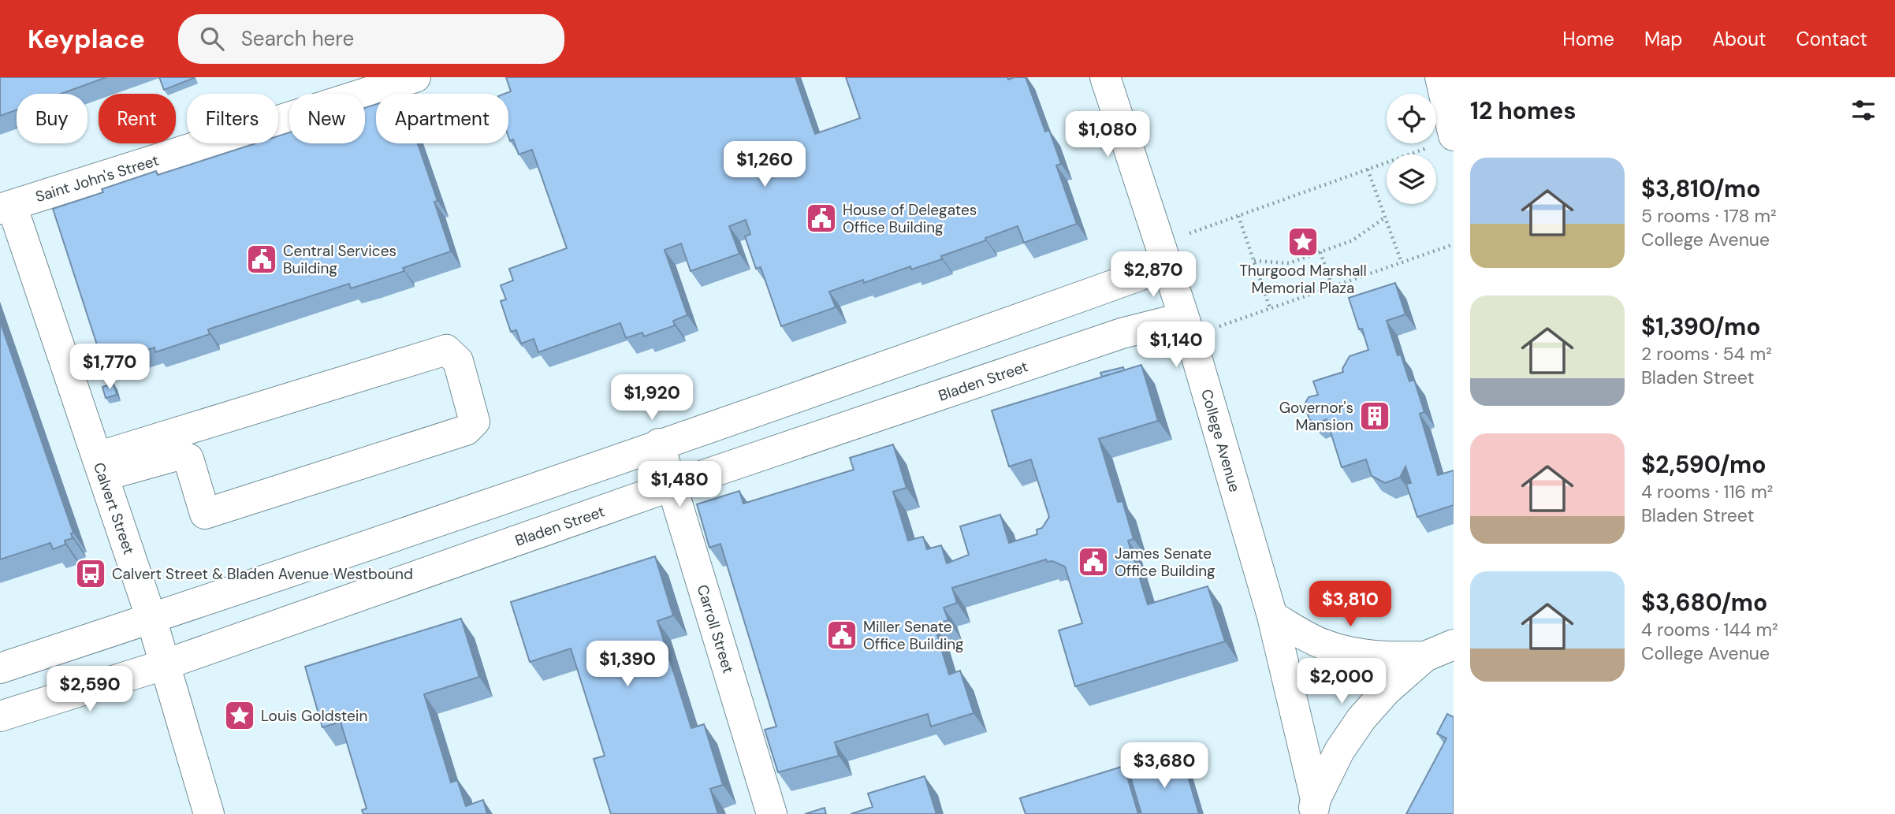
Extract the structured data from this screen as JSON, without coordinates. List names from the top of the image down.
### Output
{
  "streets": {
    "main road": [
      "Saint John's Street",
      "Bladen Street",
      "College Avenue",
      "Calvert Street",
      "Carroll Street"
    ]
  },
  "crossings": [
    ["Saint John's Street", "Calvert Street"],
    ["Bladen Street", "College Avenue"],
    ["Bladen Street", "Calvert Street"],
    ["Bladen Street", "Carroll Street"]
  ],
  "places": {
    "public building": [
      "House of Delegates Office Building",
      "Central Services Building",
      "James Senate Office Building",
      "Miller Senate Office Building"
    ],
    "place": ["Thurgood Marshall Memorial Plaza", "Louis Goldstein"],
    "building": ["Governor's Mansion"],
    "bus stop": ["Calvert Street & Bladen Avenue Westbound"]
  },
  "page": {
    "header": "Keyplace",
    "search": "Search here",
    "nav": [
      "Home",
      "Map",
      "About",
      "Contact"
    ],
    "heading": "12 homes",
    "chip": [
      "Buy",
      "Rent",
      "Filters",
      "New",
      "Apartment"
    ],
    "price": [
      "$1,080",
      "$1,260",
      "$2,870",
      "$1,140",
      "$1,770",
      "$1,920",
      "$1,480",
      "$3,810",
      "$1,390",
      "$2,000",
      "$2,590",
      "$3,680"
    ],
    "list": [
      {
        "name": "$3,810/mo",
        "note": "5 rooms · 178 m² · College Avenue"
      },
      {
        "name": "$1,390/mo",
        "note": "2 rooms · 54 m² · Bladen Street"
      },
      {
        "name": "$2,590/mo",
        "note": "4 rooms · 116 m² · Bladen Street"
      },
      {
        "name": "$3,680/mo",
        "note": "4 rooms · 144 m² · College Avenue"
      }
    ]
  }
}
